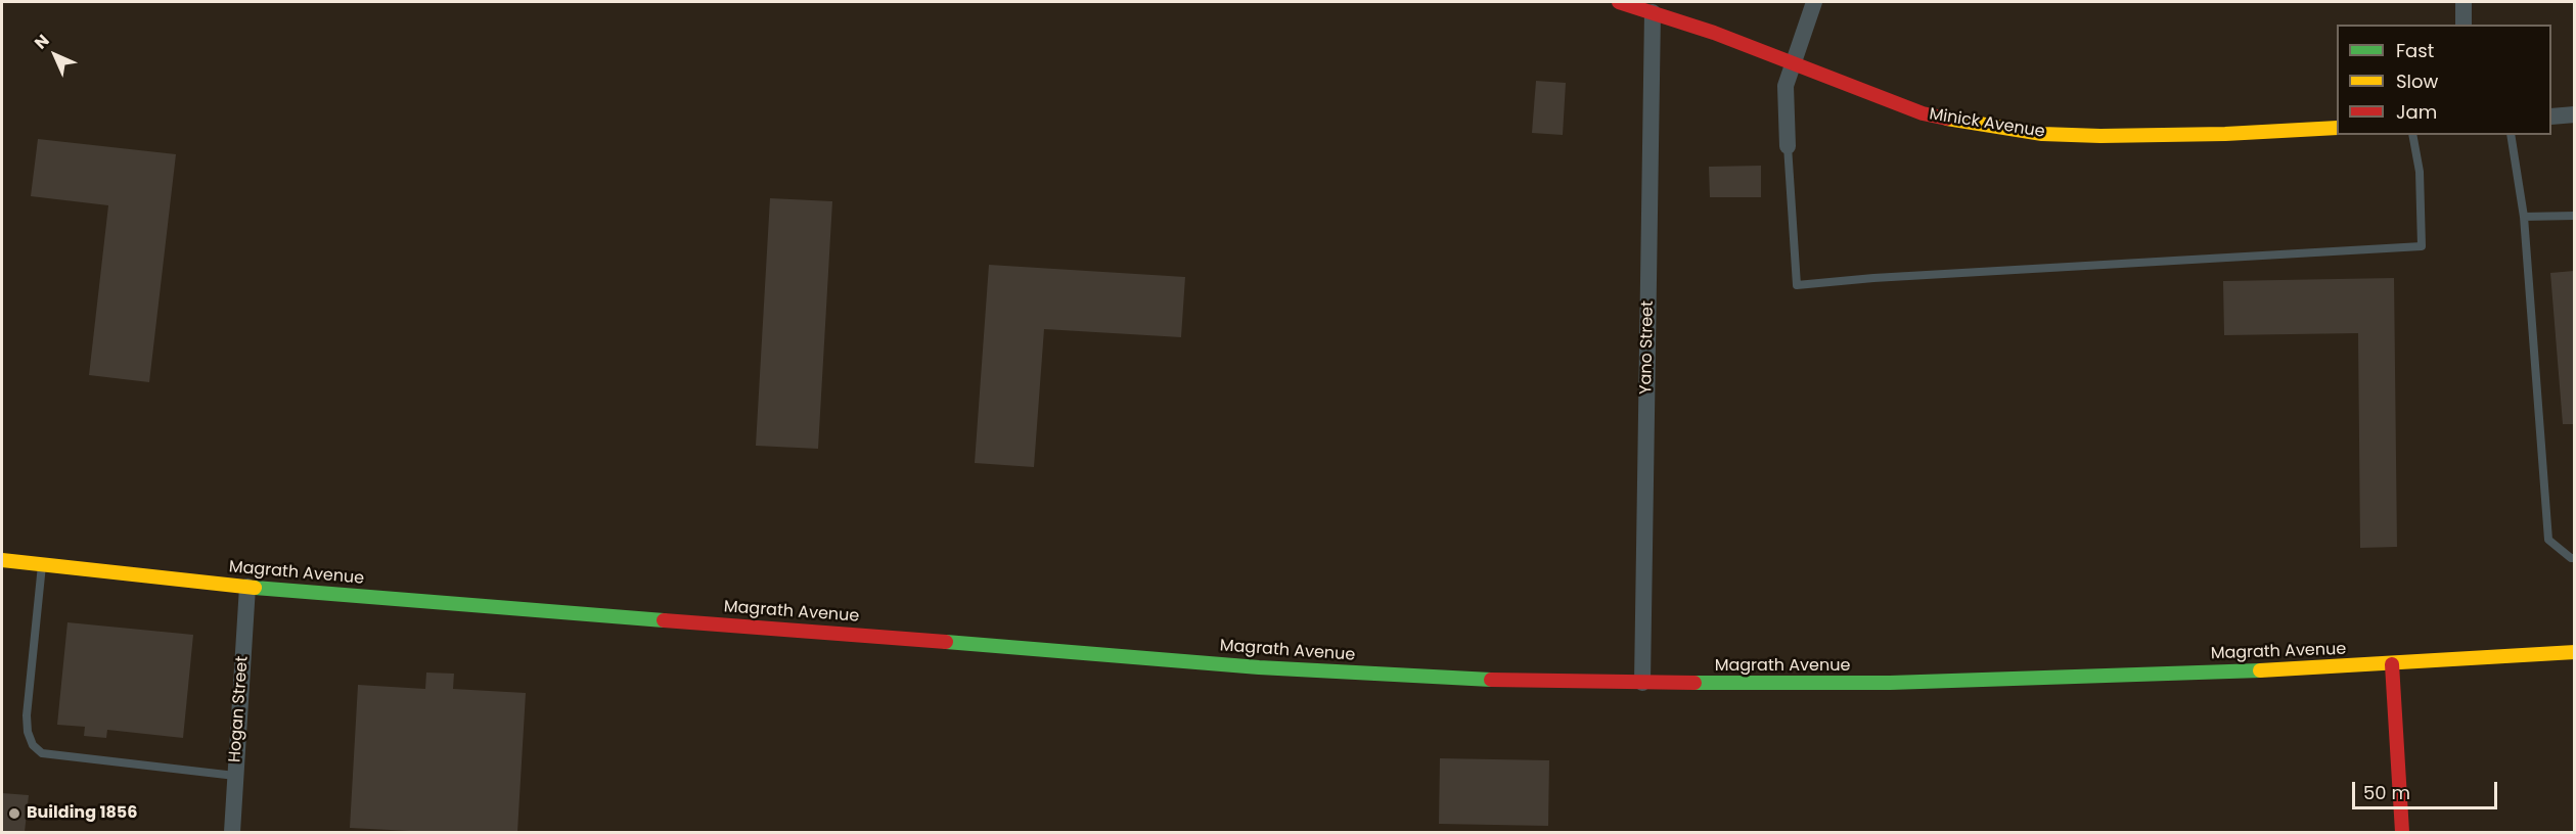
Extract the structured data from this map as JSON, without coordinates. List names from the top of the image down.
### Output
{
  "streets": {
    "main road": ["Minick Avenue", "Magrath Avenue"],
    "street": ["Yano Street", "Hogan Street"]
  },
  "crossings": [
    ["Minick Avenue", "Yano Street"],
    ["Yano Street", "Magrath Avenue"],
    ["Magrath Avenue", "Hogan Street"]
  ],
  "places": ["Building 1856"],
  "legend": ["Fast", "Slow", "Jam"],
  "scale_bar": "50 m",
  "north": "top left"
}
